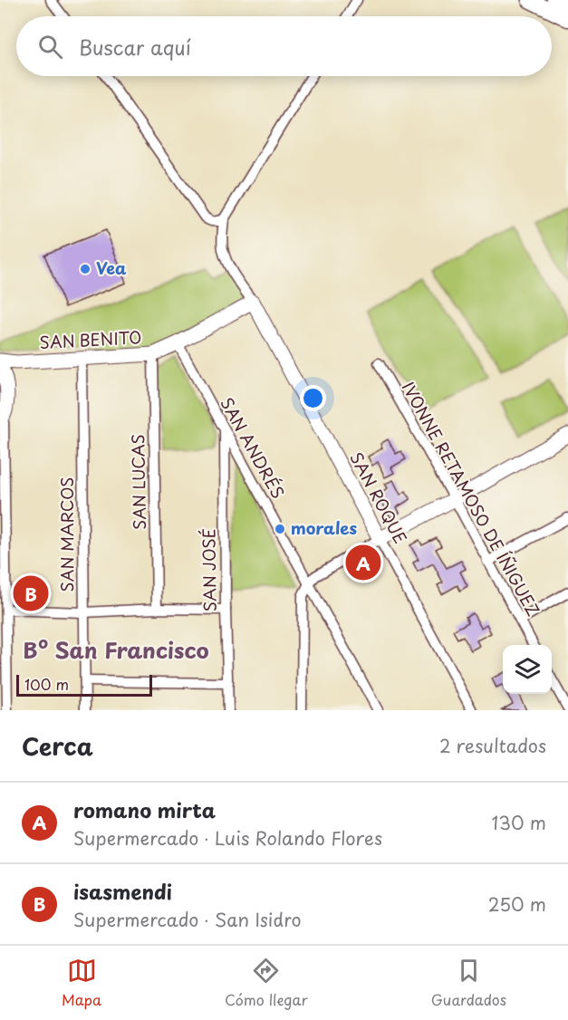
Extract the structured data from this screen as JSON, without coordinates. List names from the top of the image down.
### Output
{
  "streets": {
    "street": [
      "SAN BENITO",
      "SAN ANDRÉS",
      "SAN LUCAS",
      "SAN ROQUE",
      "IVONNE RETAMOSO DE ÍÑIGUEZ",
      "SAN MARCOS",
      "SAN JOSÉ"
    ]
  },
  "crossings": [
    ["SAN BENITO", "SAN ANDRÉS"],
    ["SAN BENITO", "SAN LUCAS"],
    ["SAN BENITO", "SAN ROQUE"],
    ["SAN BENITO", "SAN MARCOS"],
    ["SAN ANDRÉS", "SAN JOSÉ"]
  ],
  "districts": ["Bº San Francisco"],
  "places": ["Vea", "morales"],
  "scale_bar": "100 m",
  "page": {
    "search": "Buscar aquí",
    "pins": ["A", "B"],
    "scale": "100 m",
    "heading": ["Cerca", "2 resultados"],
    "list": [
      {
        "mark": "A",
        "name": "romano mirta",
        "note": "Supermercado · Luis Rolando Flores",
        "value": "130 m"
      },
      {
        "mark": "B",
        "name": "isasmendi",
        "note": "Supermercado · San Isidro",
        "value": "250 m"
      }
    ],
    "nav": ["Mapa", "Cómo llegar", "Guardados"]
  }
}
